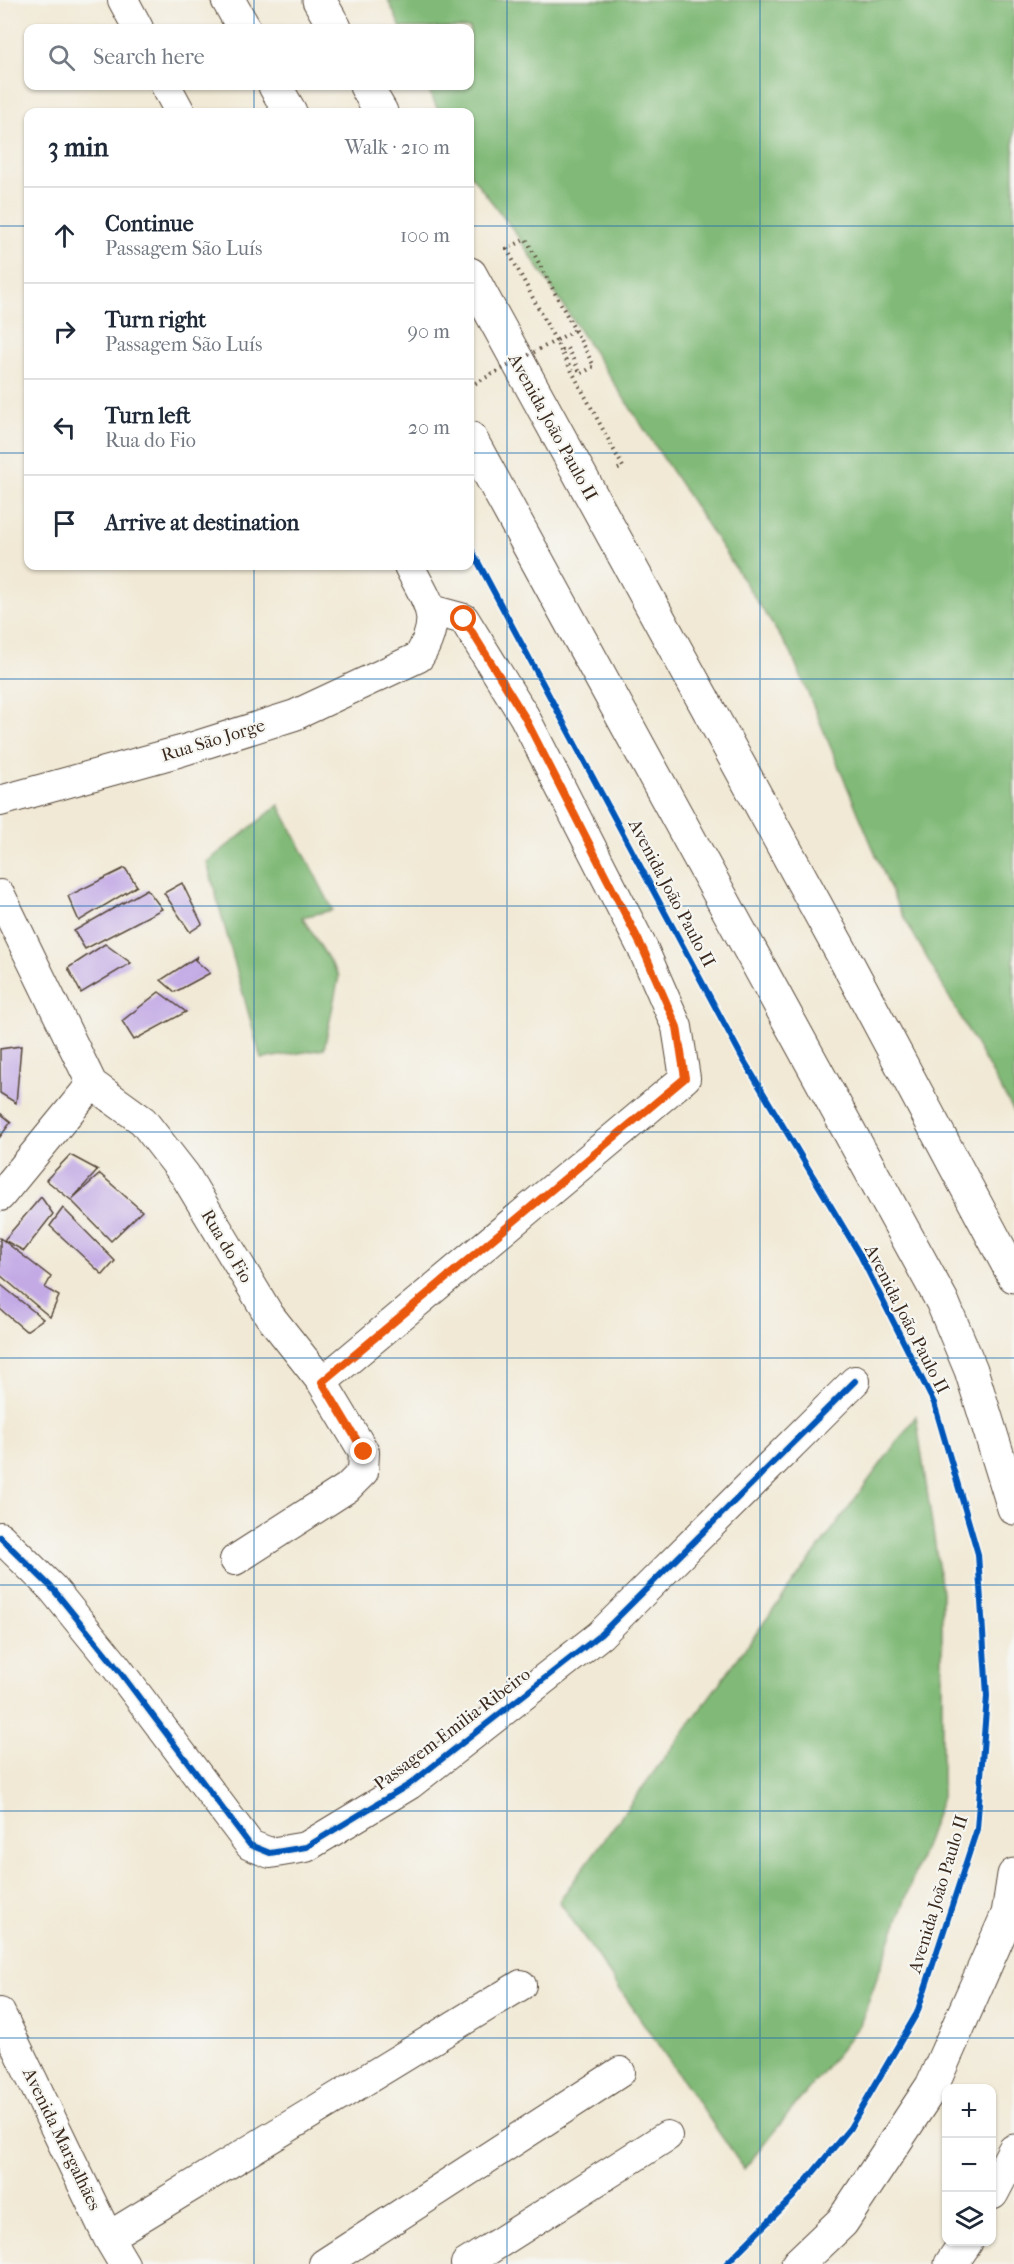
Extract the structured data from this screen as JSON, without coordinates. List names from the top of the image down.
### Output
{
  "streets": {
    "main road": ["Avenida João Paulo II"],
    "street": [
      "Rua São Jorge",
      "Rua do Fio",
      "Passagem Emilia Ribeiro",
      "Avenida Margalhães"
    ]
  },
  "page": {
    "search": "Search here",
    "heading": ["3 min", "Walk · 210 m"],
    "list": [
      ["Continue", "Passagem São Luís", "100 m"],
      ["Turn right", "Passagem São Luís", "90 m"],
      ["Turn left", "Rua do Fio", "20 m"],
      "Arrive at destination"
    ],
    "map_buttons": ["+", "−"]
  }
}
